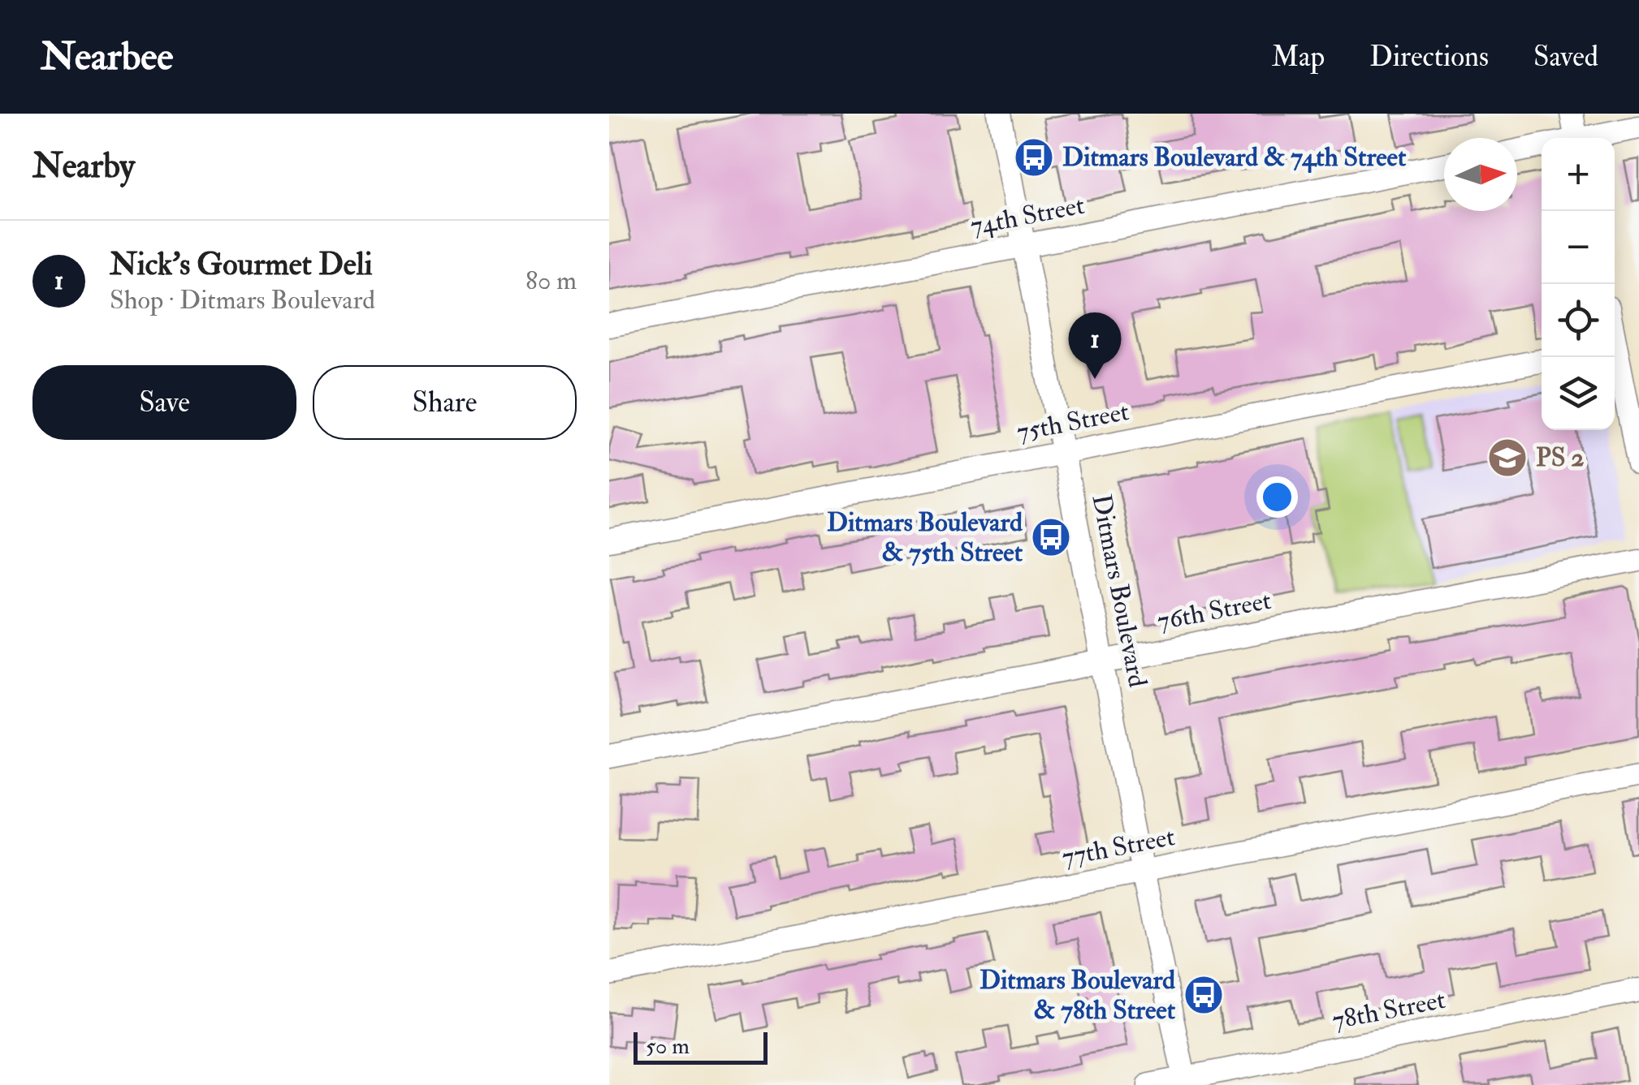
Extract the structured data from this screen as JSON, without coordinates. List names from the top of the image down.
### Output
{
  "streets": {
    "street": [
      "74th Street",
      "75th Street",
      "Ditmars Boulevard",
      "76th Street",
      "77th Street",
      "78th Street"
    ]
  },
  "crossings": [
    ["74th Street", "Ditmars Boulevard"],
    ["75th Street", "Ditmars Boulevard"],
    ["Ditmars Boulevard", "76th Street"],
    ["Ditmars Boulevard", "77th Street"],
    ["Ditmars Boulevard", "78th Street"]
  ],
  "places": {
    "bus stop": ["Ditmars Boulevard & 74th Street", "Ditmars Boulevard & 75th Street", "Ditmars Boulevard & 78th Street"],
    "school or university": ["PS 2"]
  },
  "scale_bar": "50 m",
  "north": "right",
  "page": {
    "header": "Nearbee",
    "nav": ["Map", "Directions", "Saved"],
    "heading": "Nearby",
    "map_buttons": ["+", "−"],
    "list": [
      {
        "mark": "1",
        "name": "Nick's Gourmet Deli",
        "note": "Shop · Ditmars Boulevard",
        "value": "80 m"
      }
    ],
    "pins": "1",
    "buttons": ["Save", "Share"],
    "scale": "50 m"
  }
}
